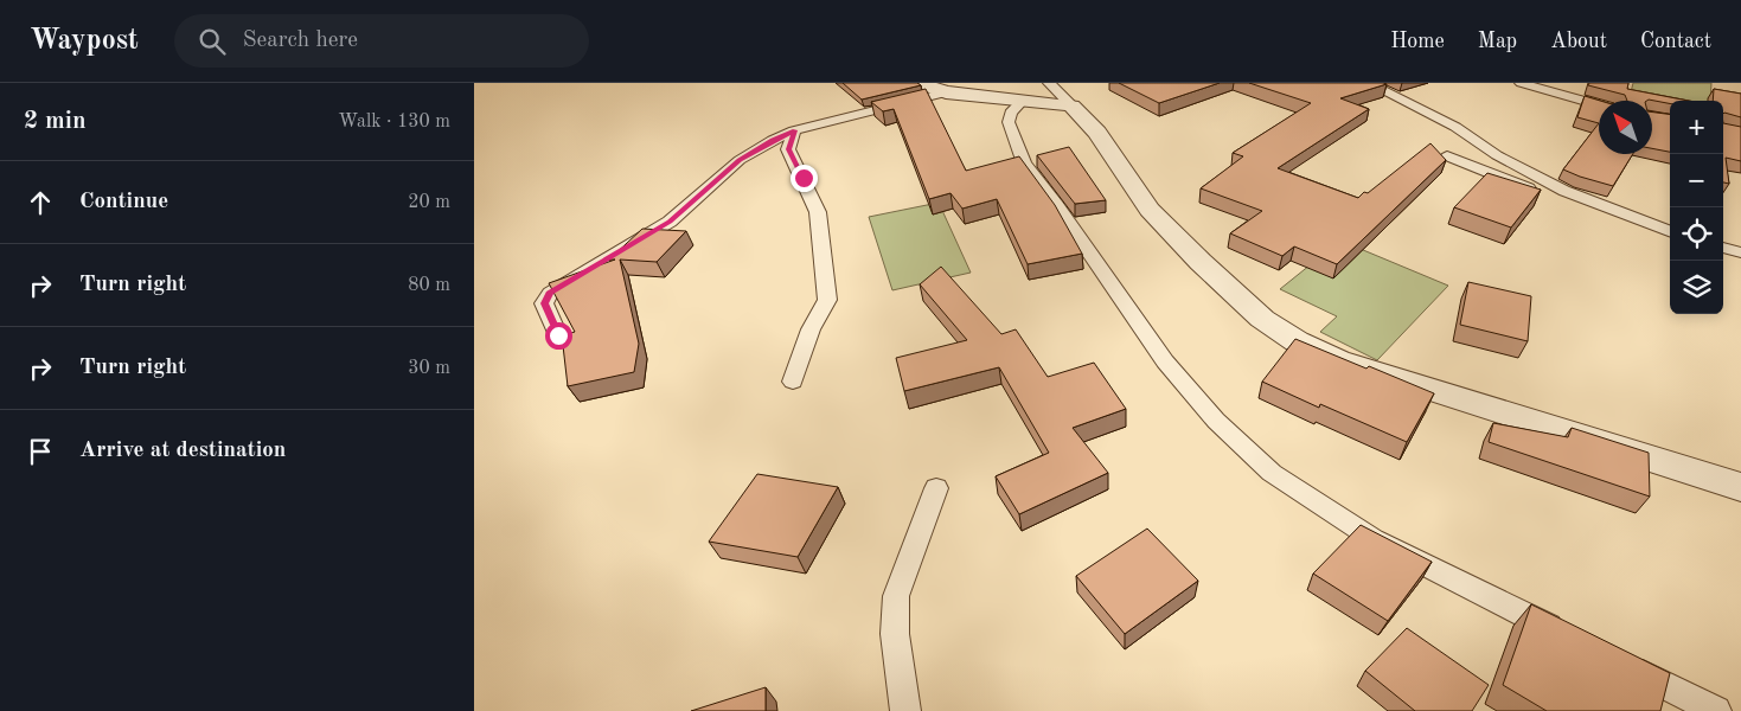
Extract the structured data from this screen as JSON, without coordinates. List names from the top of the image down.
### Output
{
  "north": "top left",
  "page": {
    "header": "Waypost",
    "search": "Search here",
    "nav": [
      "Home",
      "Map",
      "About",
      "Contact"
    ],
    "heading": ["2 min", "Walk · 130 m"],
    "map_buttons": ["+", "−"],
    "list": [
      ["Continue", "20 m"],
      ["Turn right", "80 m"],
      ["Turn right", "30 m"],
      "Arrive at destination"
    ]
  }
}
